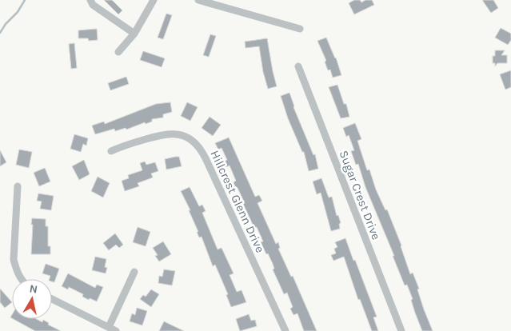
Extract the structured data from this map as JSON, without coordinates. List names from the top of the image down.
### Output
{
  "streets": {
    "street": ["Sugar Crest Drive", "Hillcrest Glenn Drive"]
  },
  "north": "top"
}
